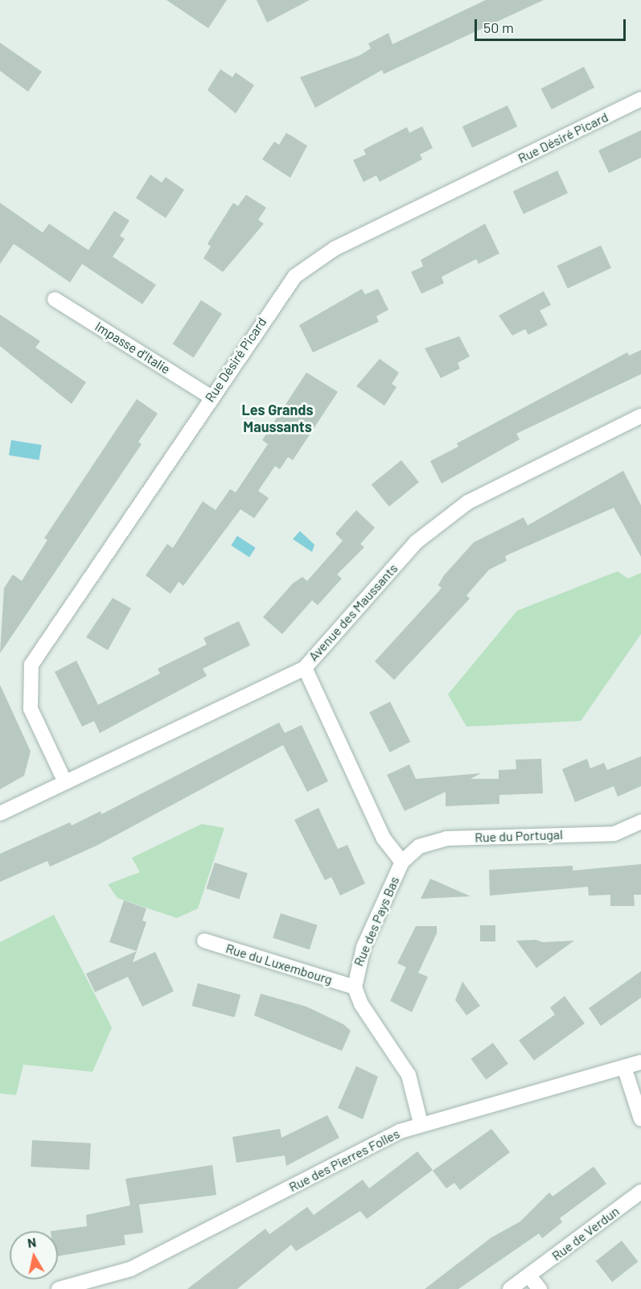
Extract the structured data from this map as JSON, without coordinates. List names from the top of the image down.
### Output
{
  "streets": {
    "street": [
      "Rue Désiré Picard",
      "Impasse d'Italie",
      "Avenue des Maussants",
      "Rue du Portugal",
      "Rue des Pays Bas",
      "Rue du Luxembourg",
      "Rue des Pierres Folles",
      "Rue de Verdun"
    ]
  },
  "crossings": [
    ["Rue Désiré Picard", "Impasse d'Italie"],
    ["Rue Désiré Picard", "Avenue des Maussants"],
    ["Avenue des Maussants", "Rue des Pays Bas"],
    ["Rue du Portugal", "Rue des Pays Bas"],
    ["Rue des Pays Bas", "Rue du Luxembourg"]
  ],
  "districts": ["Les Grands Maussants"],
  "scale_bar": "50 m",
  "north": "top"
}
